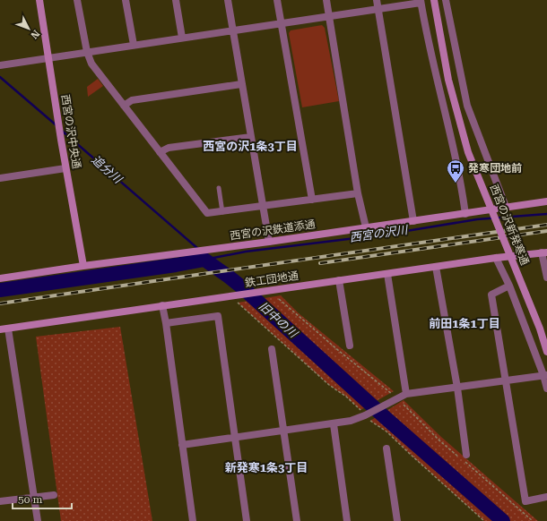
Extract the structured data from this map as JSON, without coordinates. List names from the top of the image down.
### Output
{
  "streets": {
    "street": [
      "西宮の沢中央通",
      "西宮の沢新発寒通",
      "西宮の沢鉄道添通",
      "鉄工団地通"
    ]
  },
  "crossings": [
    ["西宮の沢中央通", "西宮の沢鉄道添通"]
  ],
  "districts": ["西宮の沢1条3丁目", "前田1条1丁目", "新発寒1条3丁目"],
  "water": ["追分川", "西宮の沢川", "旧中の川"],
  "places": {
    "bus stop": ["発寒団地前"]
  },
  "scale_bar": "50 m",
  "north": "bottom right"
}
